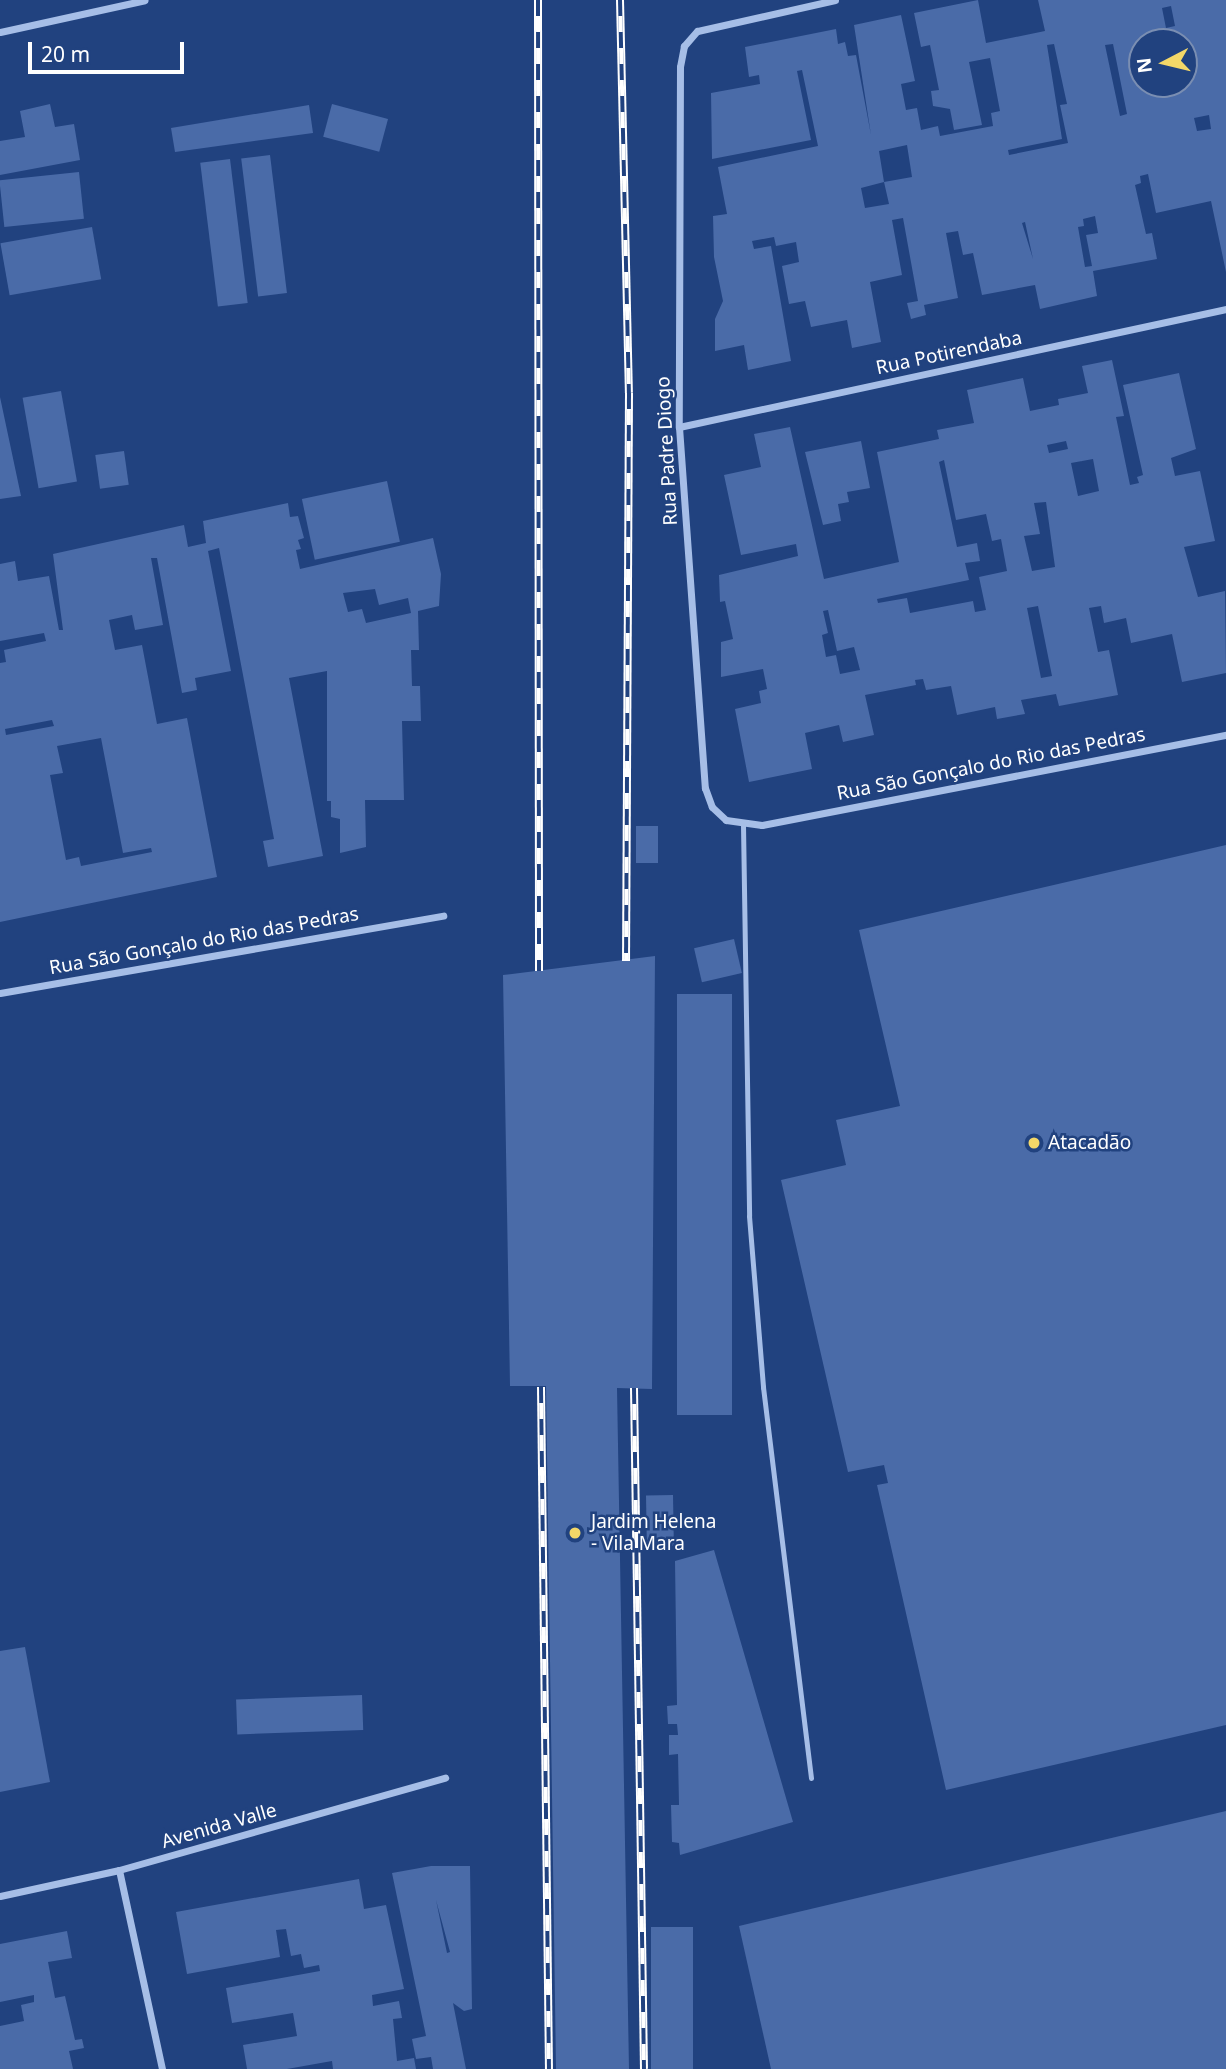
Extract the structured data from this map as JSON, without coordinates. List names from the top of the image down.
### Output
{
  "streets": {
    "street": [
      "Rua Potirendaba",
      "Rua Padre Diogo",
      "Rua São Gonçalo do Rio das Pedras",
      "Avenida Valle"
    ]
  },
  "crossings": [
    ["Rua Potirendaba", "Rua Padre Diogo"],
    ["Rua Padre Diogo", "Rua São Gonçalo do Rio das Pedras"]
  ],
  "places": ["Atacadão", "Jardim Helena - Vila Mara"],
  "scale_bar": "20 m",
  "north": "left"
}
